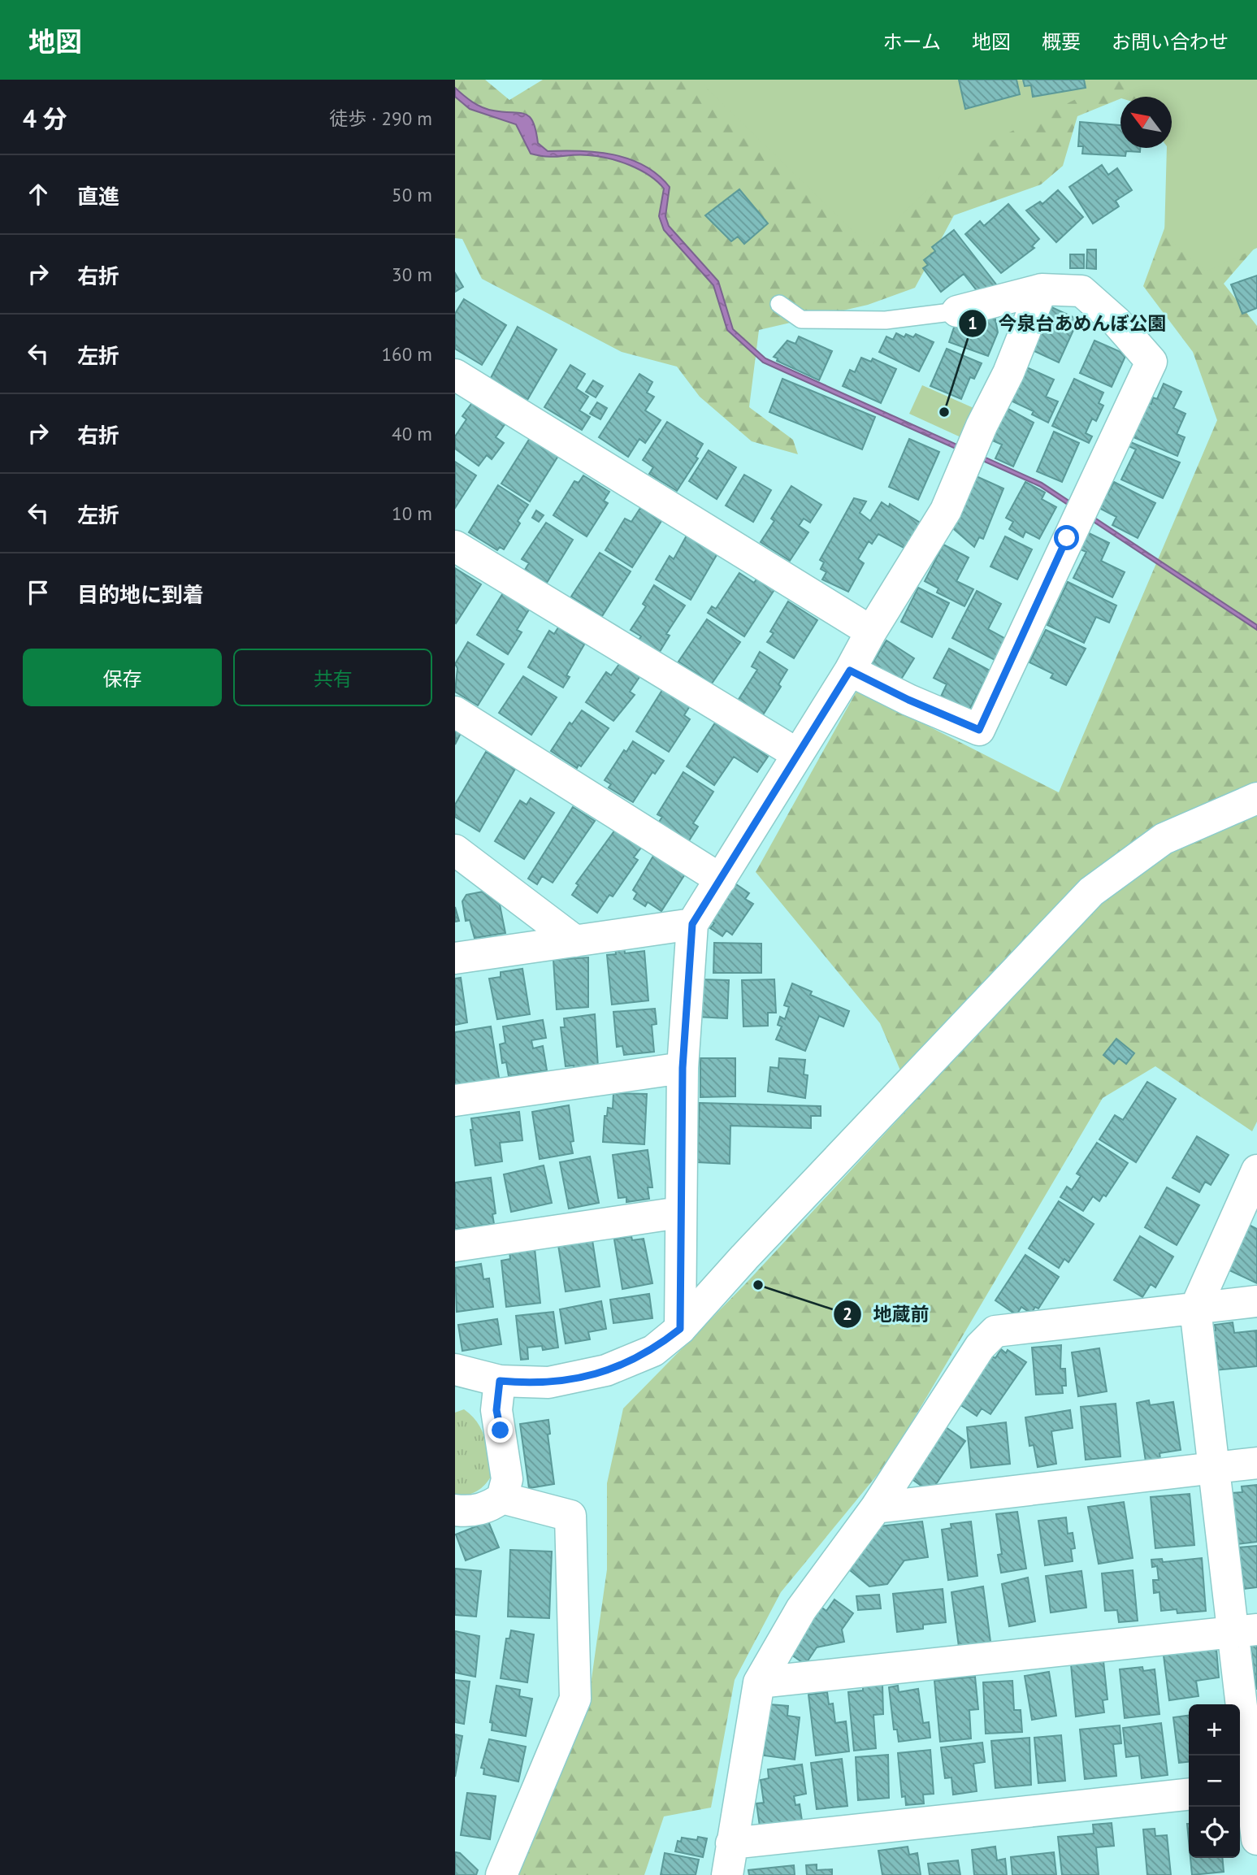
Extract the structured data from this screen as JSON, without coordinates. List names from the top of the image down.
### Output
{
  "places": ["今泉台あめんぼ公園", "地蔵前"],
  "north": "top left",
  "page": {
    "header": "地図",
    "nav": [
      "ホーム",
      "地図",
      "概要",
      "お問い合わせ"
    ],
    "heading": ["4 分", "徒歩 · 290 m"],
    "list": [
      ["直進", "50 m"],
      ["右折", "30 m"],
      ["左折", "160 m"],
      ["右折", "40 m"],
      ["左折", "10 m"],
      "目的地に到着"
    ],
    "buttons": ["保存", "共有"],
    "map_buttons": ["+", "−"]
  }
}
